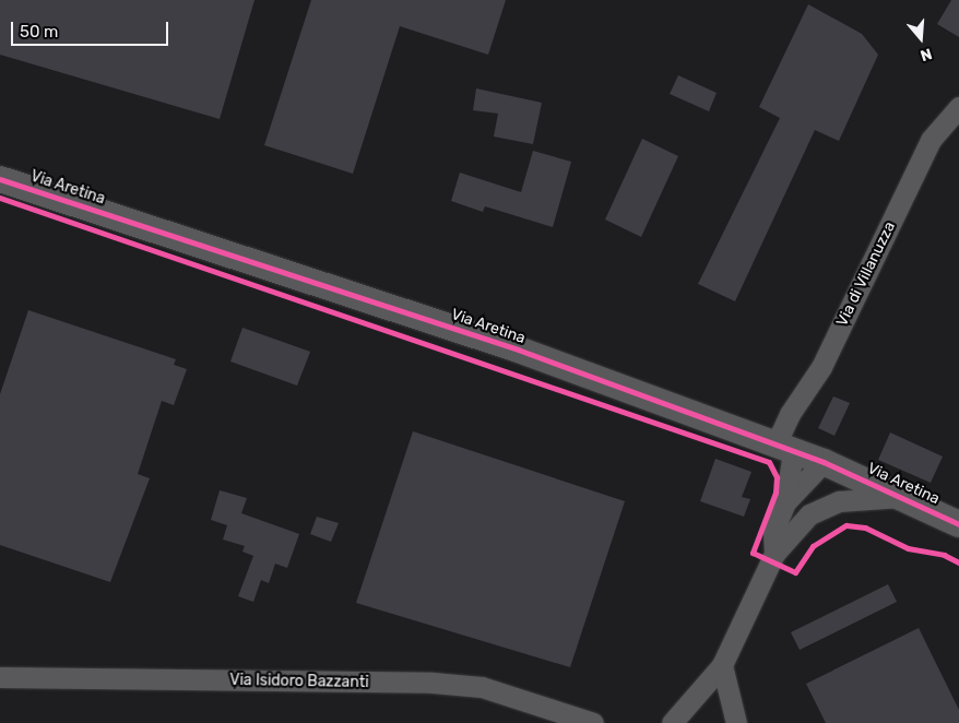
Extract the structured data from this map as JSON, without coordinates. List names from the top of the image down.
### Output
{
  "streets": {
    "street": ["Via Aretina", "Via di Villanuzza", "Via Isidoro Bazzanti"]
  },
  "crossings": [
    ["Via Aretina", "Via di Villanuzza"]
  ],
  "scale_bar": "50 m",
  "north": "bottom"
}
